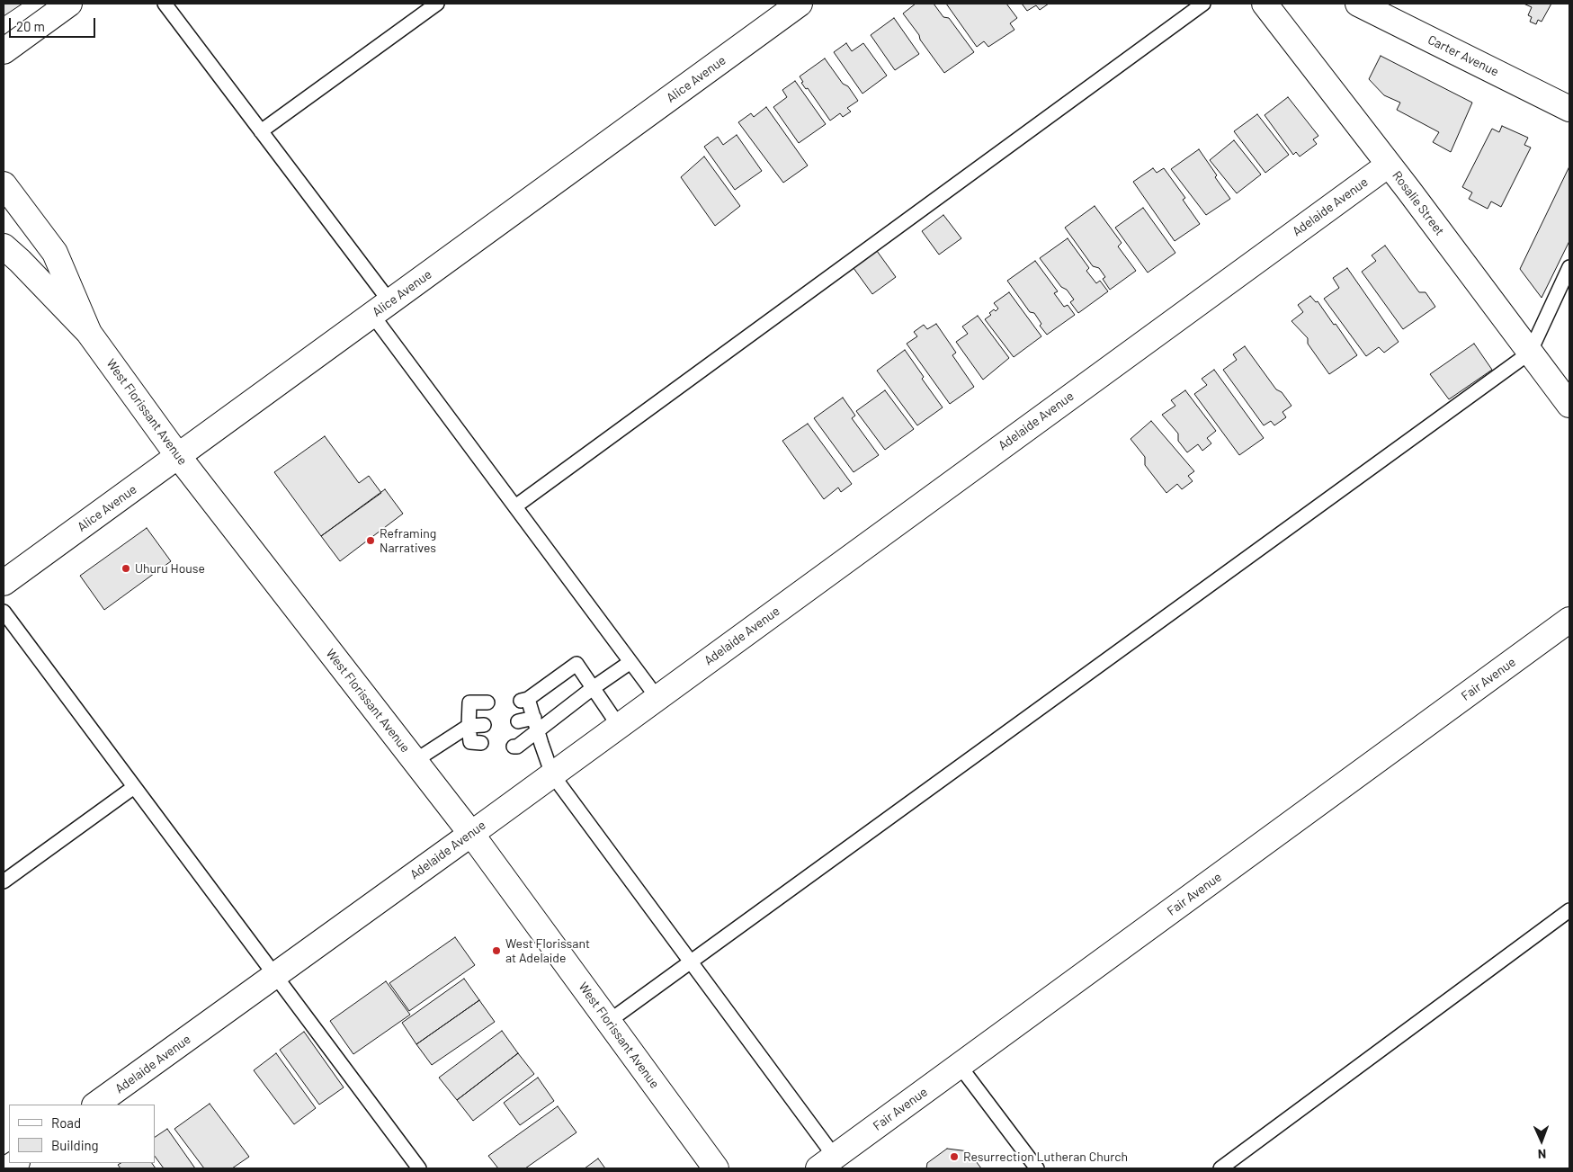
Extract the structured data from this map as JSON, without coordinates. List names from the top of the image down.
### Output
{
  "streets": {
    "street": [
      "Carter Avenue",
      "Alice Avenue",
      "Rosalie Street",
      "Adelaide Avenue",
      "West Florissant Avenue",
      "Fair Avenue"
    ]
  },
  "crossings": [
    ["Alice Avenue", "West Florissant Avenue"],
    ["Rosalie Street", "Adelaide Avenue"],
    ["Adelaide Avenue", "West Florissant Avenue"]
  ],
  "places": [
    "Reframing Narratives",
    "Uhuru House",
    "West Florissant at Adelaide",
    "Resurrection Lutheran Church"
  ],
  "legend": ["Road", "Building"],
  "scale_bar": "20 m",
  "north": "bottom"
}
